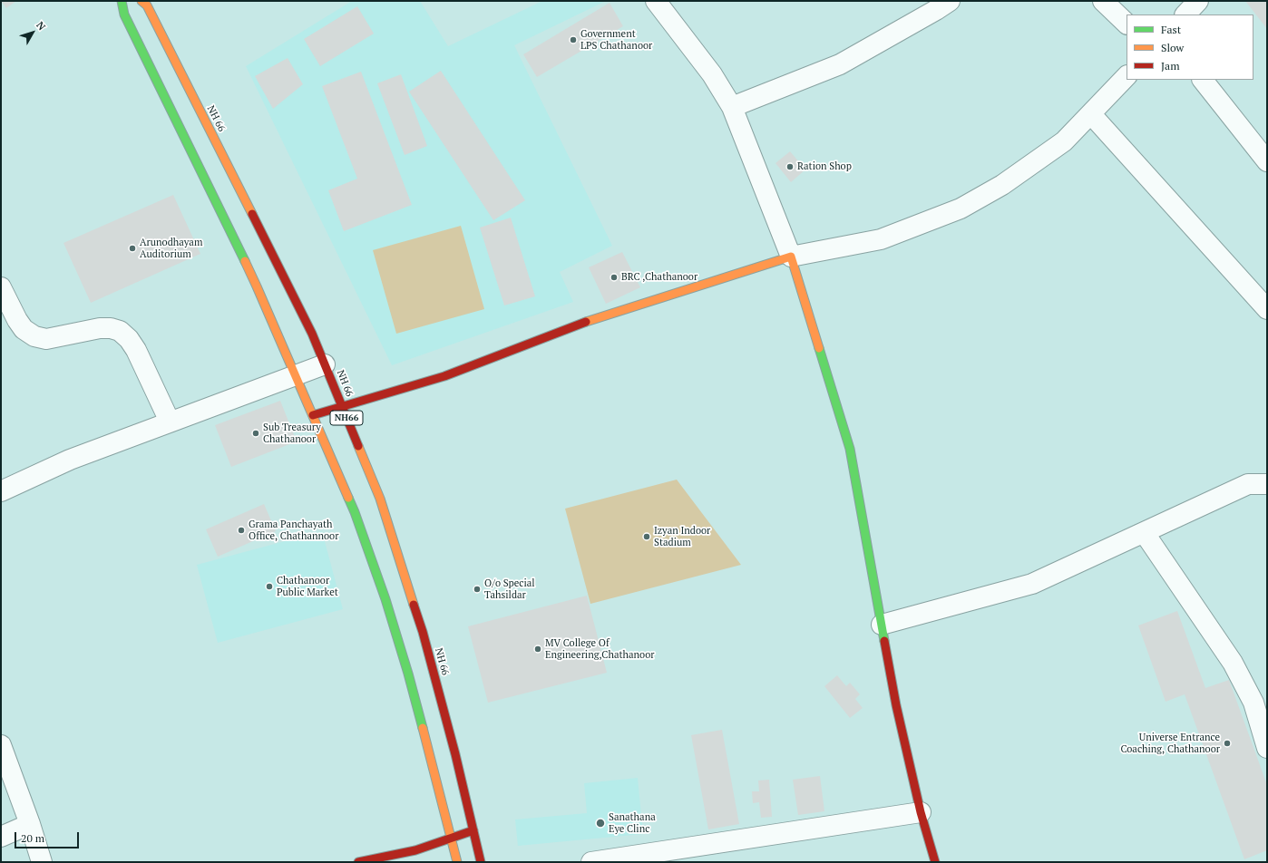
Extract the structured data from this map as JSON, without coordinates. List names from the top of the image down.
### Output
{
  "streets": {
    "main road": ["NH 66", "NH66"]
  },
  "places": [
    "Government LPS Chathanoor",
    "Ration Shop",
    "Arunodhayam Auditorium",
    "BRC ,Chathanoor",
    "Sub Treasury Chathanoor",
    "Grama Panchayath Office, Chathannoor",
    "Izyan Indoor Stadium",
    "Chathanoor Public Market",
    "O/o Special Tahsildar",
    "MV College Of Engineering,Chathanoor",
    "Universe Entrance Coaching, Chathanoor",
    "Sanathana Eye Clinc"
  ],
  "legend": ["Fast", "Slow", "Jam"],
  "scale_bar": "20 m",
  "north": "top right"
}
